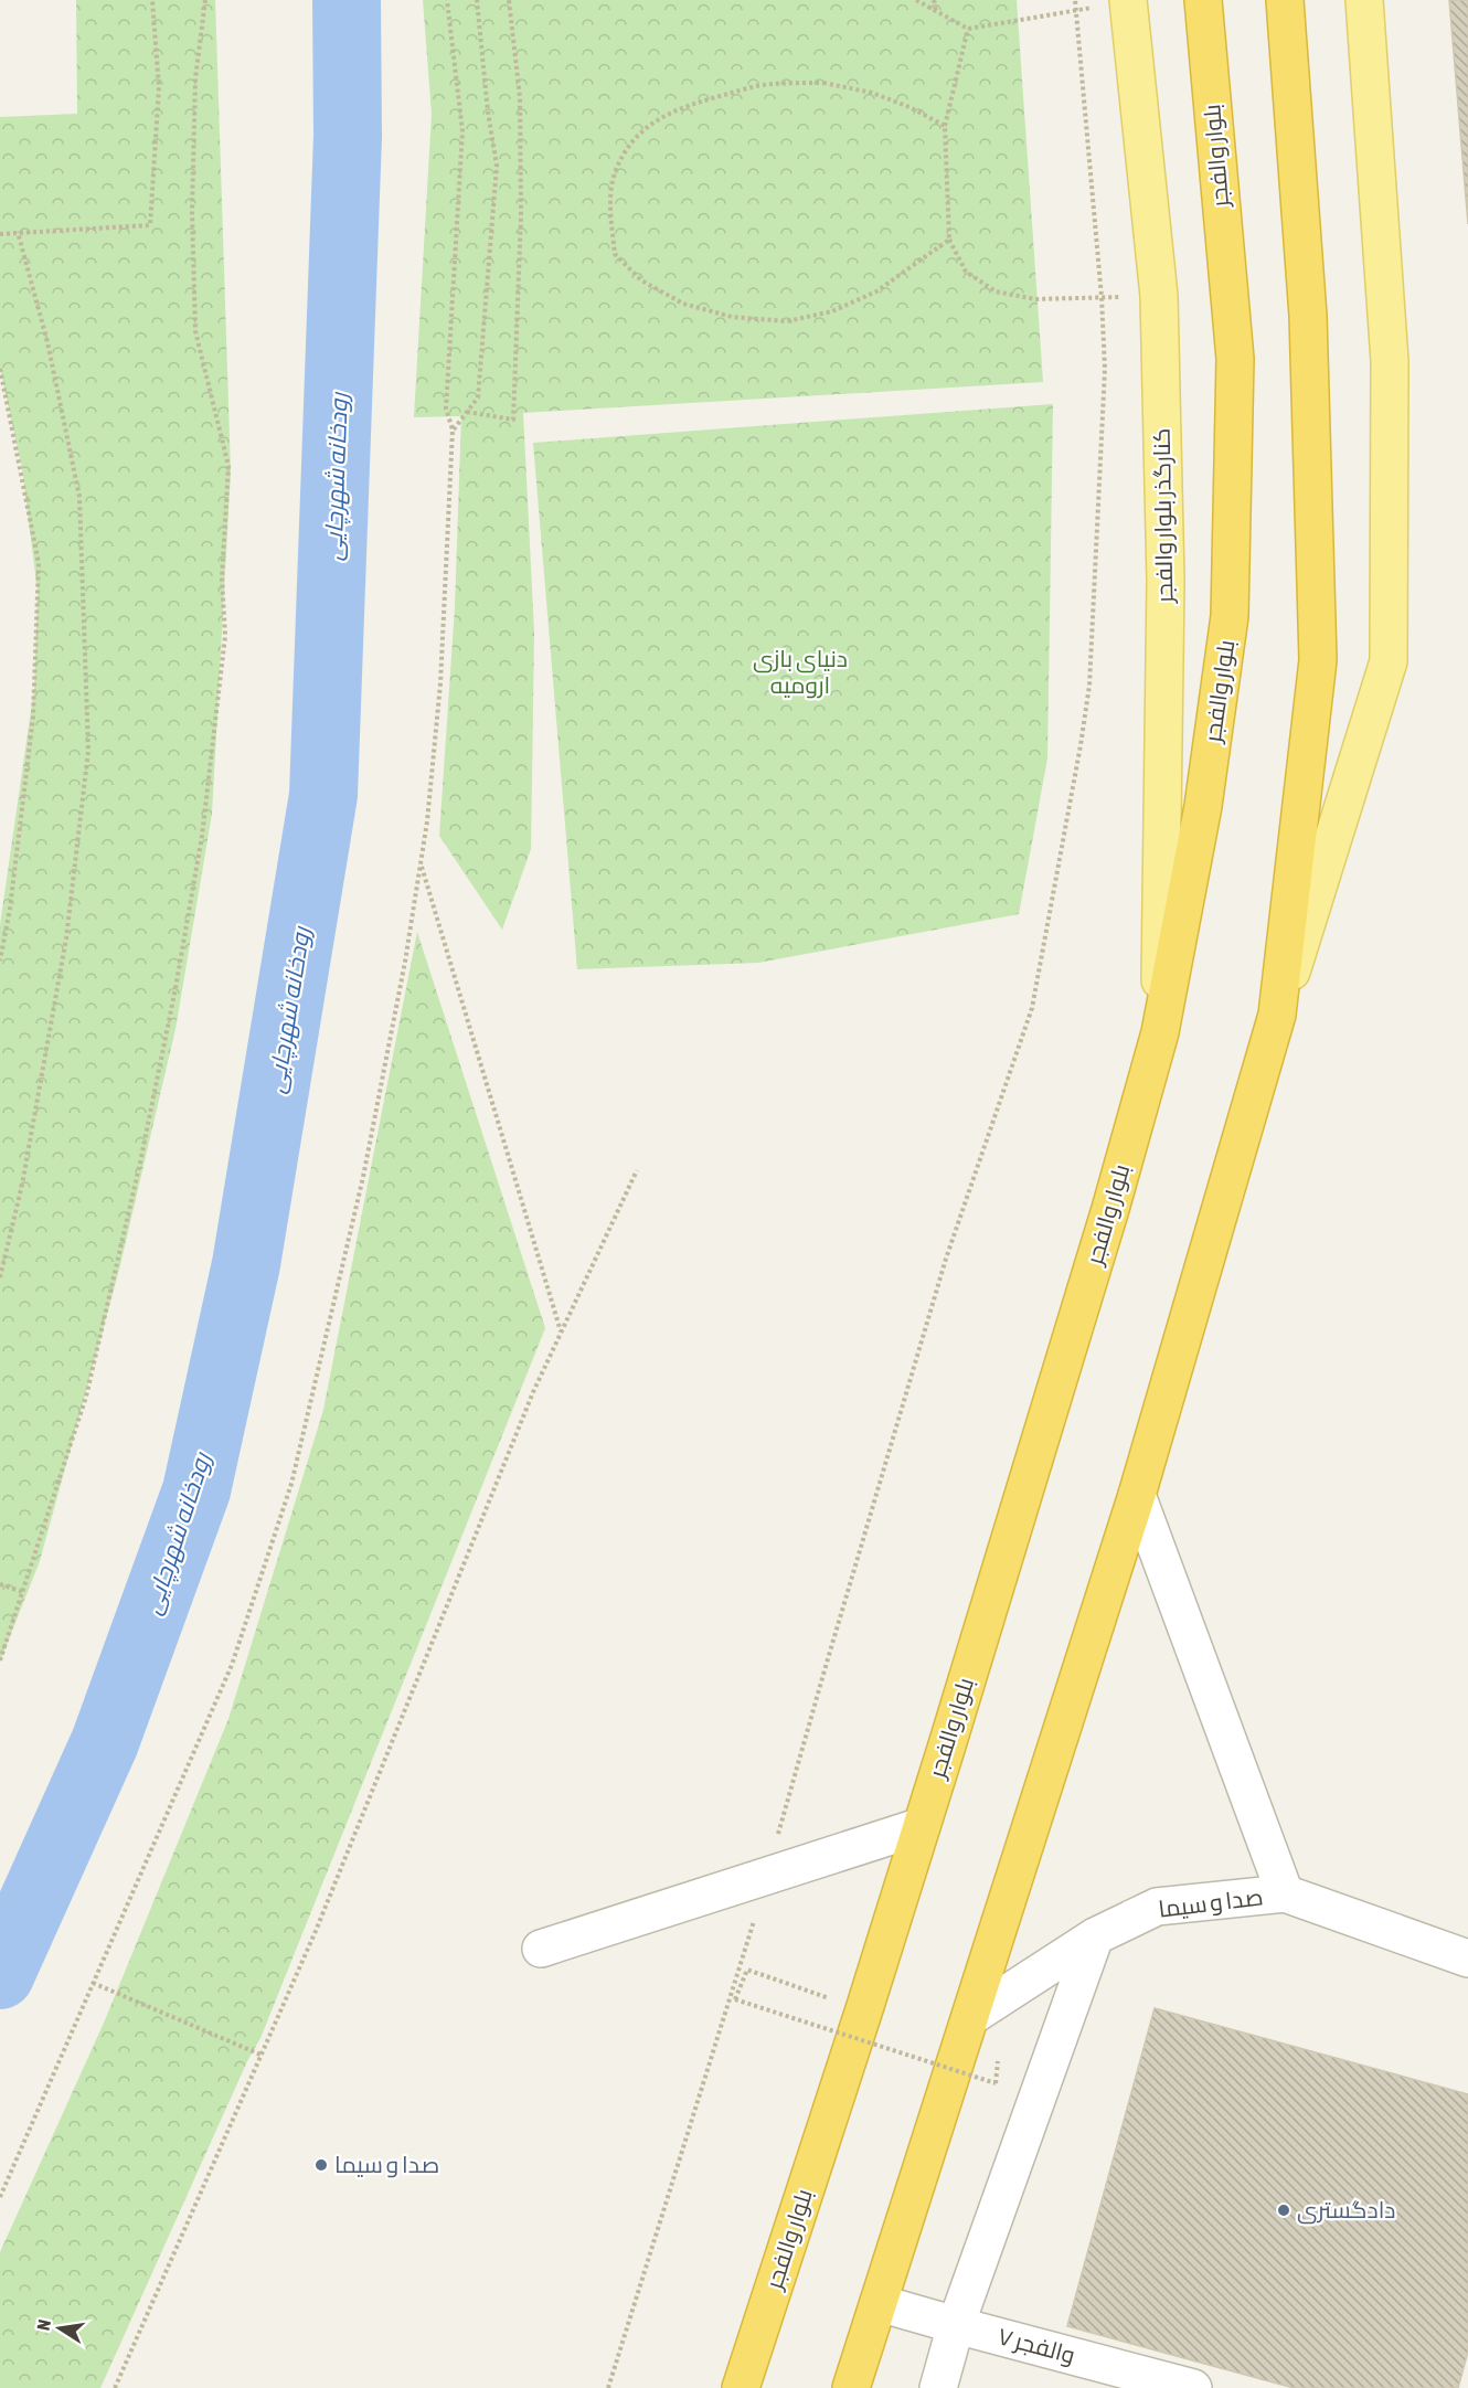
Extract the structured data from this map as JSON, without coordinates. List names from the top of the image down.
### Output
{
  "streets": {
    "highway": ["بلوار والفجر"],
    "main road": ["کنارگذر بلوار والفجر"],
    "street": ["صدا و سیما", "والفجر ۷"]
  },
  "crossings": [
    ["بلوار والفجر", "کنارگذر بلوار والفجر"]
  ],
  "water": ["رودخانه شهرچایی"],
  "parks": ["دنیای بازی ارومیه"],
  "places": ["صدا و سیما", "دادگستری"],
  "north": "left"
}
